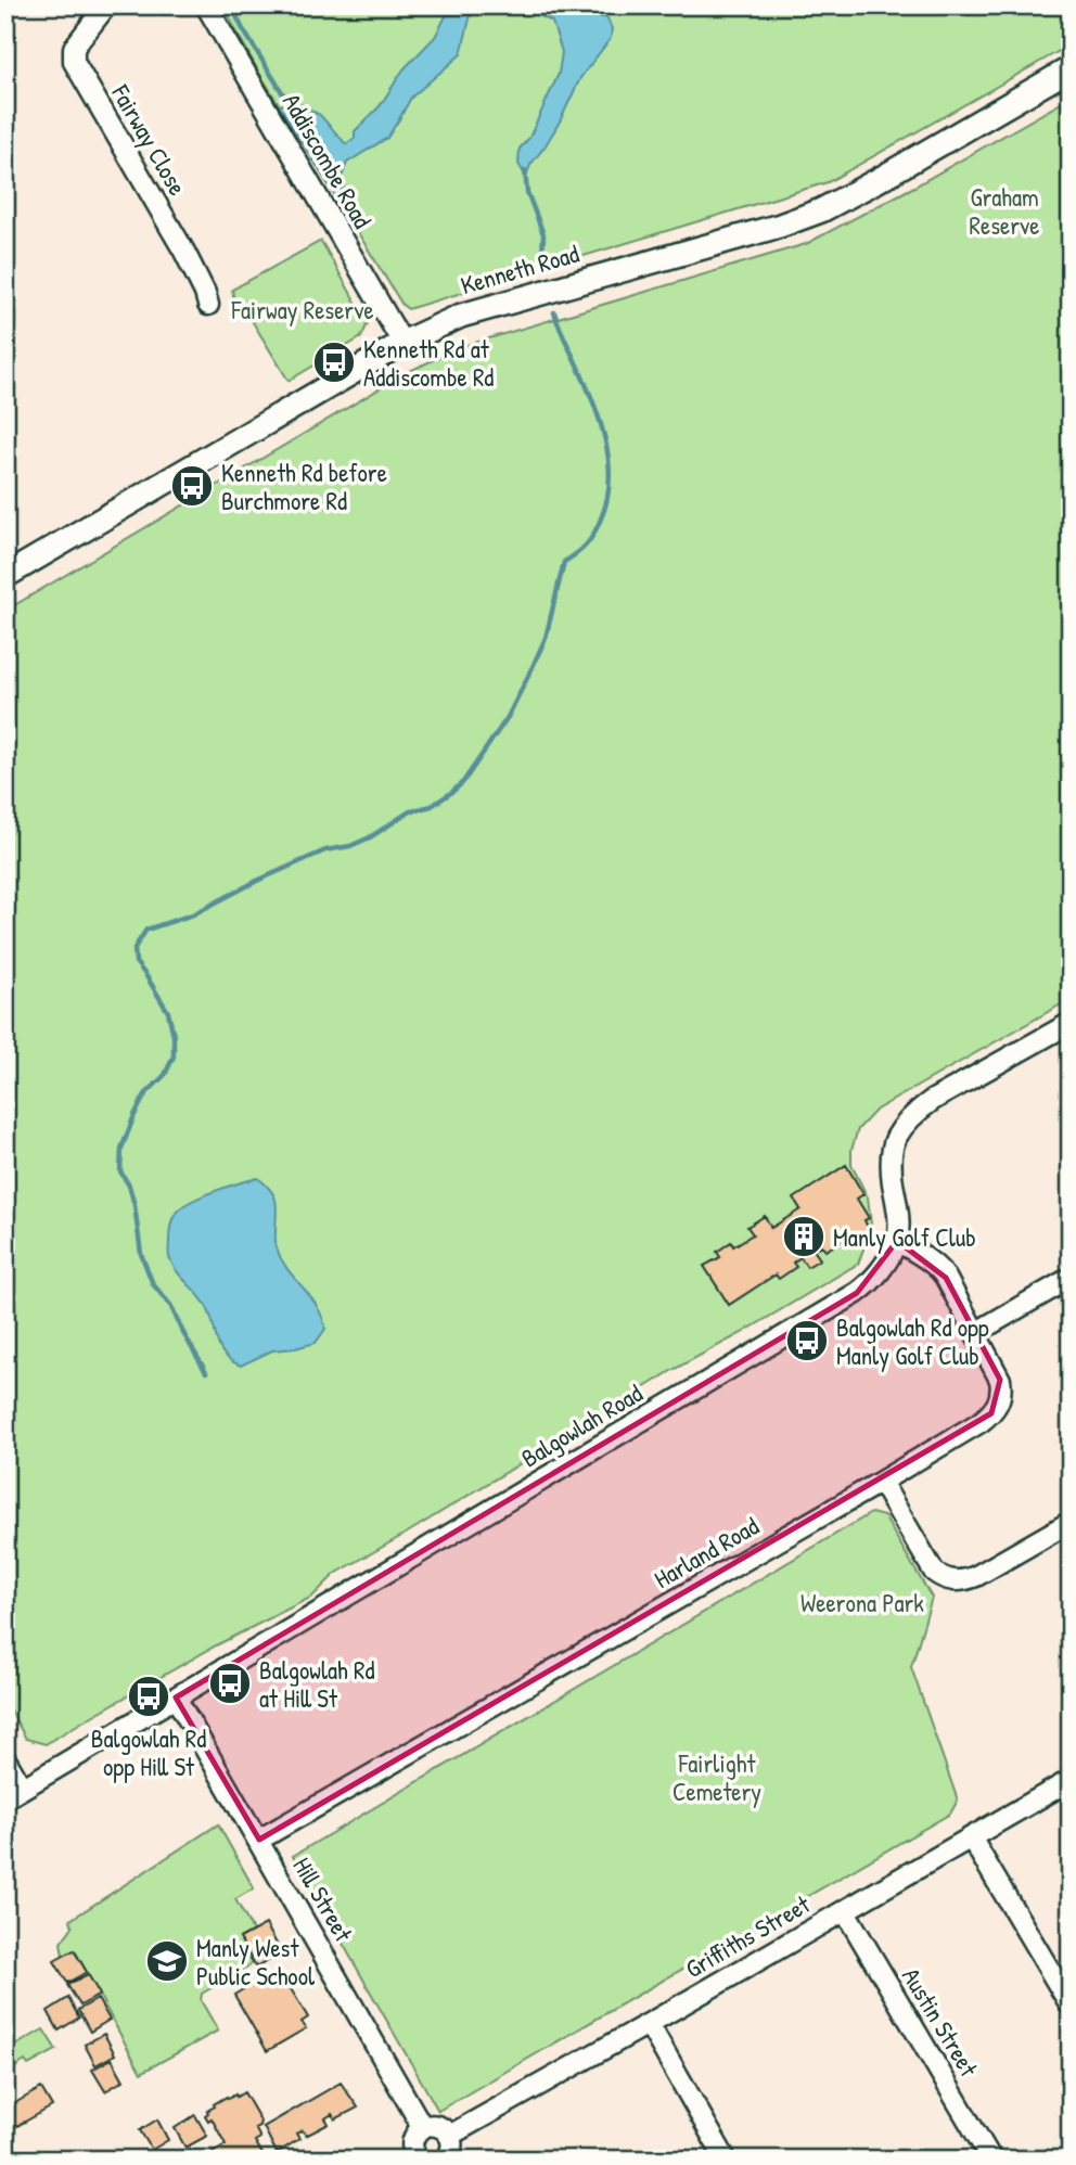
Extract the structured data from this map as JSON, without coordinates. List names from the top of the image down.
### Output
{
  "streets": {
    "main road": ["Kenneth Road"],
    "street": [
      "Fairway Close",
      "Addiscombe Road",
      "Balgowlah Road",
      "Harland Road",
      "Hill Street",
      "Griffiths Street",
      "Austin Street"
    ]
  },
  "crossings": [
    ["Addiscombe Road", "Kenneth Road"],
    ["Balgowlah Road", "Harland Road"],
    ["Balgowlah Road", "Hill Street"],
    ["Harland Road", "Hill Street"],
    ["Griffiths Street", "Austin Street"]
  ],
  "parks": [
    "Graham Reserve",
    "Fairway Reserve",
    "Weerona Park",
    "Fairlight Cemetery"
  ],
  "places": {
    "bus stop": [
      "Kenneth Rd at Addiscombe Rd",
      "Kenneth Rd before Burchmore Rd",
      "Balgowlah Rd opp Manly Golf Club",
      "Balgowlah Rd at Hill St",
      "Balgowlah Rd opp Hill St"
    ],
    "building": ["Manly Golf Club"],
    "school or university": ["Manly West Public School"]
  }
}
